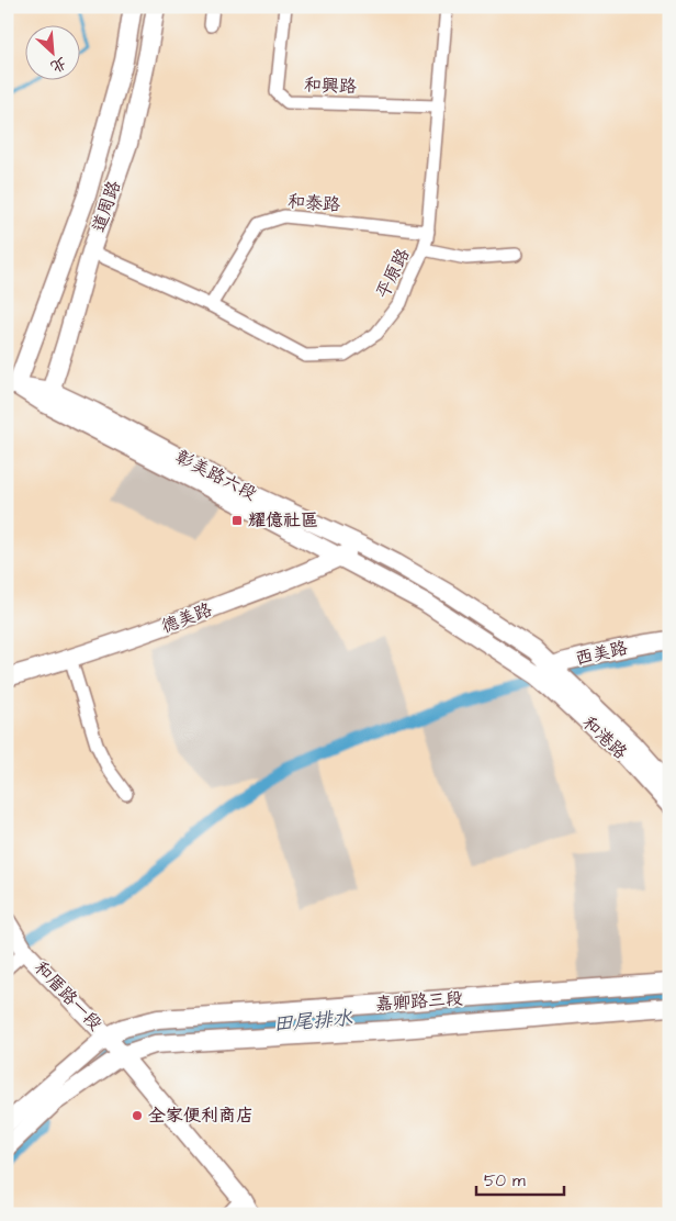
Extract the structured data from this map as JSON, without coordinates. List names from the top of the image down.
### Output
{
  "streets": {
    "street": [
      "和興路",
      "和泰路",
      "道周路",
      "平原路",
      "彰美路六段",
      "德美路",
      "西美路",
      "和港路",
      "和厝路一段",
      "嘉卿路三段"
    ]
  },
  "crossings": [
    ["和興路", "平原路"],
    ["和泰路", "平原路"],
    ["道周路", "平原路"],
    ["道周路", "彰美路六段"],
    ["彰美路六段", "德美路"],
    ["彰美路六段", "西美路"],
    ["彰美路六段", "和港路"],
    ["西美路", "和港路"],
    ["和厝路一段", "嘉卿路三段"]
  ],
  "water": ["田尾排水"],
  "places": {
    "transit": ["耀億社區"],
    "other": ["全家便利商店"]
  },
  "scale_bar": "50 m",
  "north": "bottom right"
}
